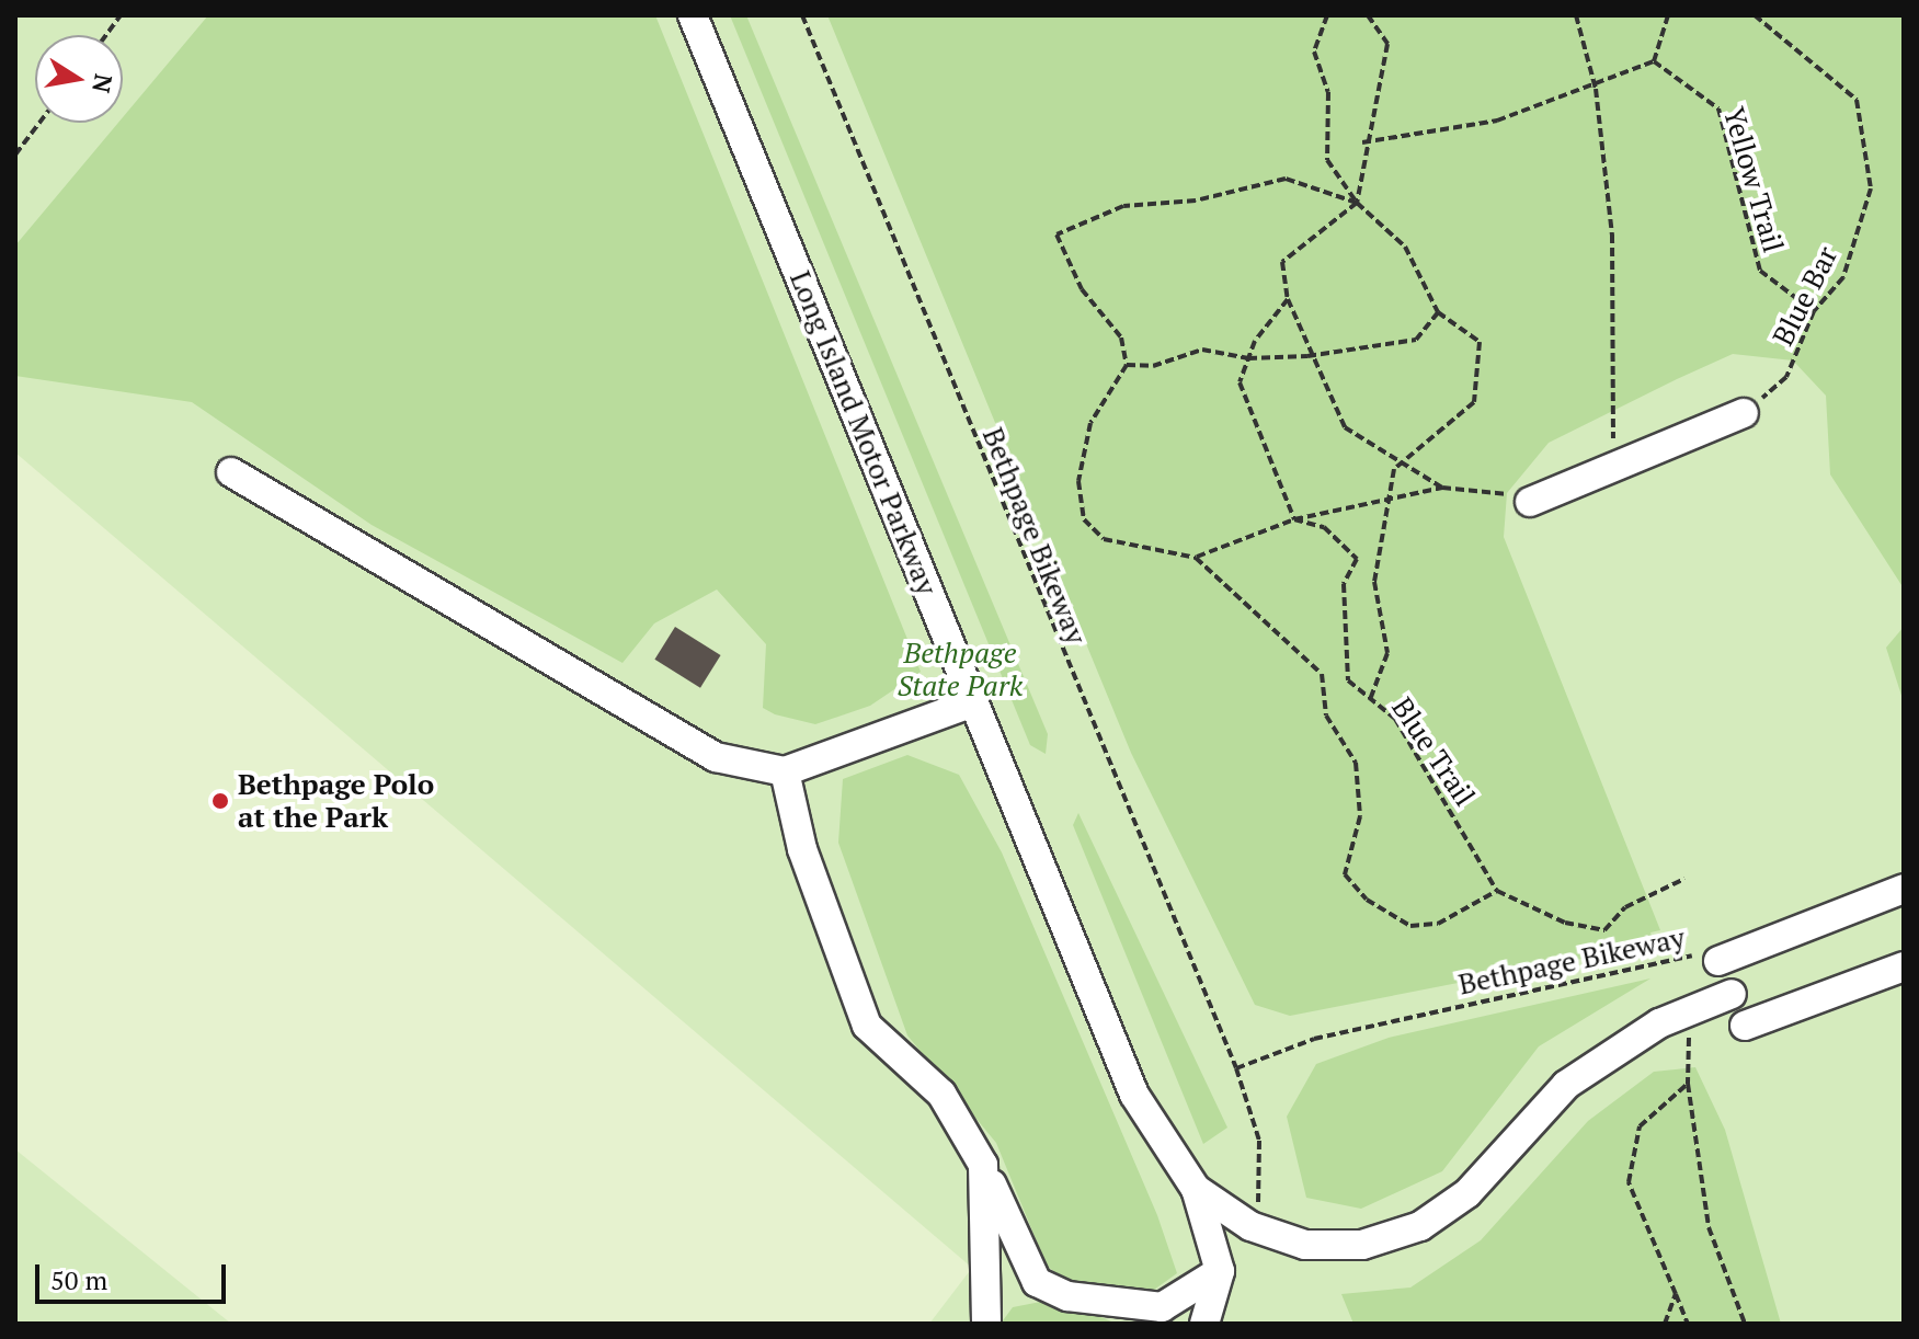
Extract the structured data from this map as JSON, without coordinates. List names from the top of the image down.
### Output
{
  "streets": {
    "street": ["Long Island Motor Parkway"],
    "path": [
      "Yellow Trail",
      "Blue Bar",
      "Bethpage Bikeway",
      "Blue Trail"
    ]
  },
  "crossings": [
    ["Yellow Trail", "Blue Bar"]
  ],
  "parks": ["Bethpage State Park"],
  "places": ["Bethpage Polo at the Park"],
  "scale_bar": "50 m",
  "north": "right"
}
